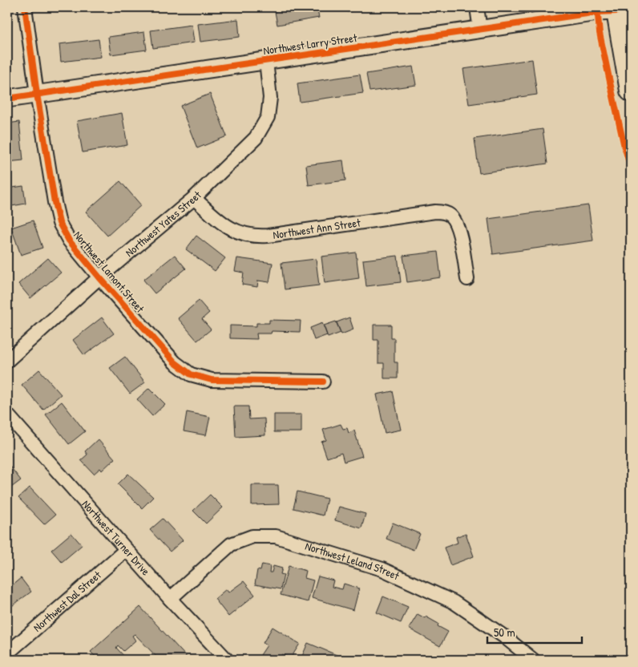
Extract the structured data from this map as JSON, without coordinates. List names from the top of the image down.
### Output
{
  "streets": {
    "street": [
      "Northwest Larry Street",
      "Northwest Yates Street",
      "Northwest Ann Street",
      "Northwest Lamont Street",
      "Northwest Turner Drive",
      "Northwest Leland Street",
      "Northwest Dal Street"
    ]
  },
  "crossings": [
    ["Northwest Larry Street", "Northwest Yates Street"],
    ["Northwest Larry Street", "Northwest Lamont Street"],
    ["Northwest Yates Street", "Northwest Ann Street"],
    ["Northwest Yates Street", "Northwest Lamont Street"],
    ["Northwest Turner Drive", "Northwest Leland Street"],
    ["Northwest Turner Drive", "Northwest Dal Street"]
  ],
  "scale_bar": "50 m"
}
